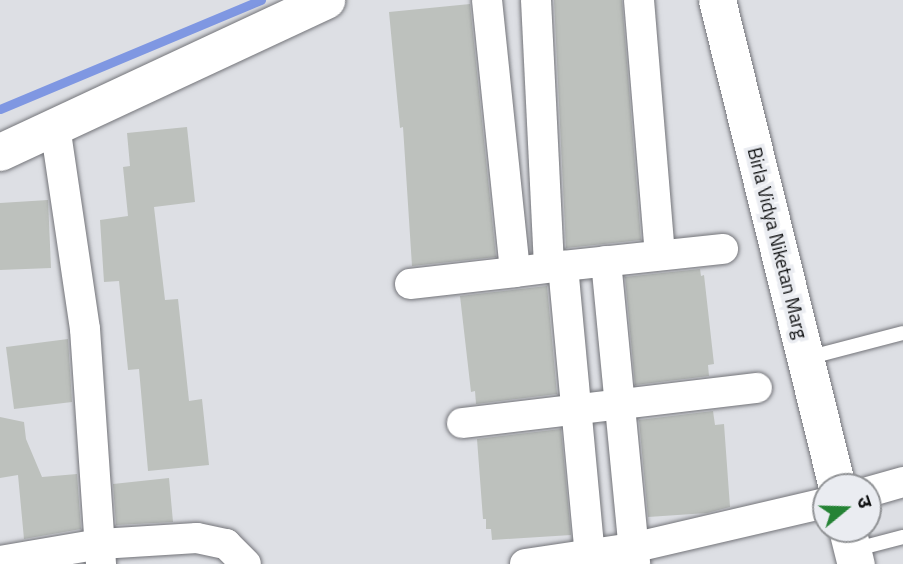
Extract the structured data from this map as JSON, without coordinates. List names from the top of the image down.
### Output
{
  "streets": {
    "street": ["Birla Vidya Niketan Marg"]
  },
  "north": "right"
}
